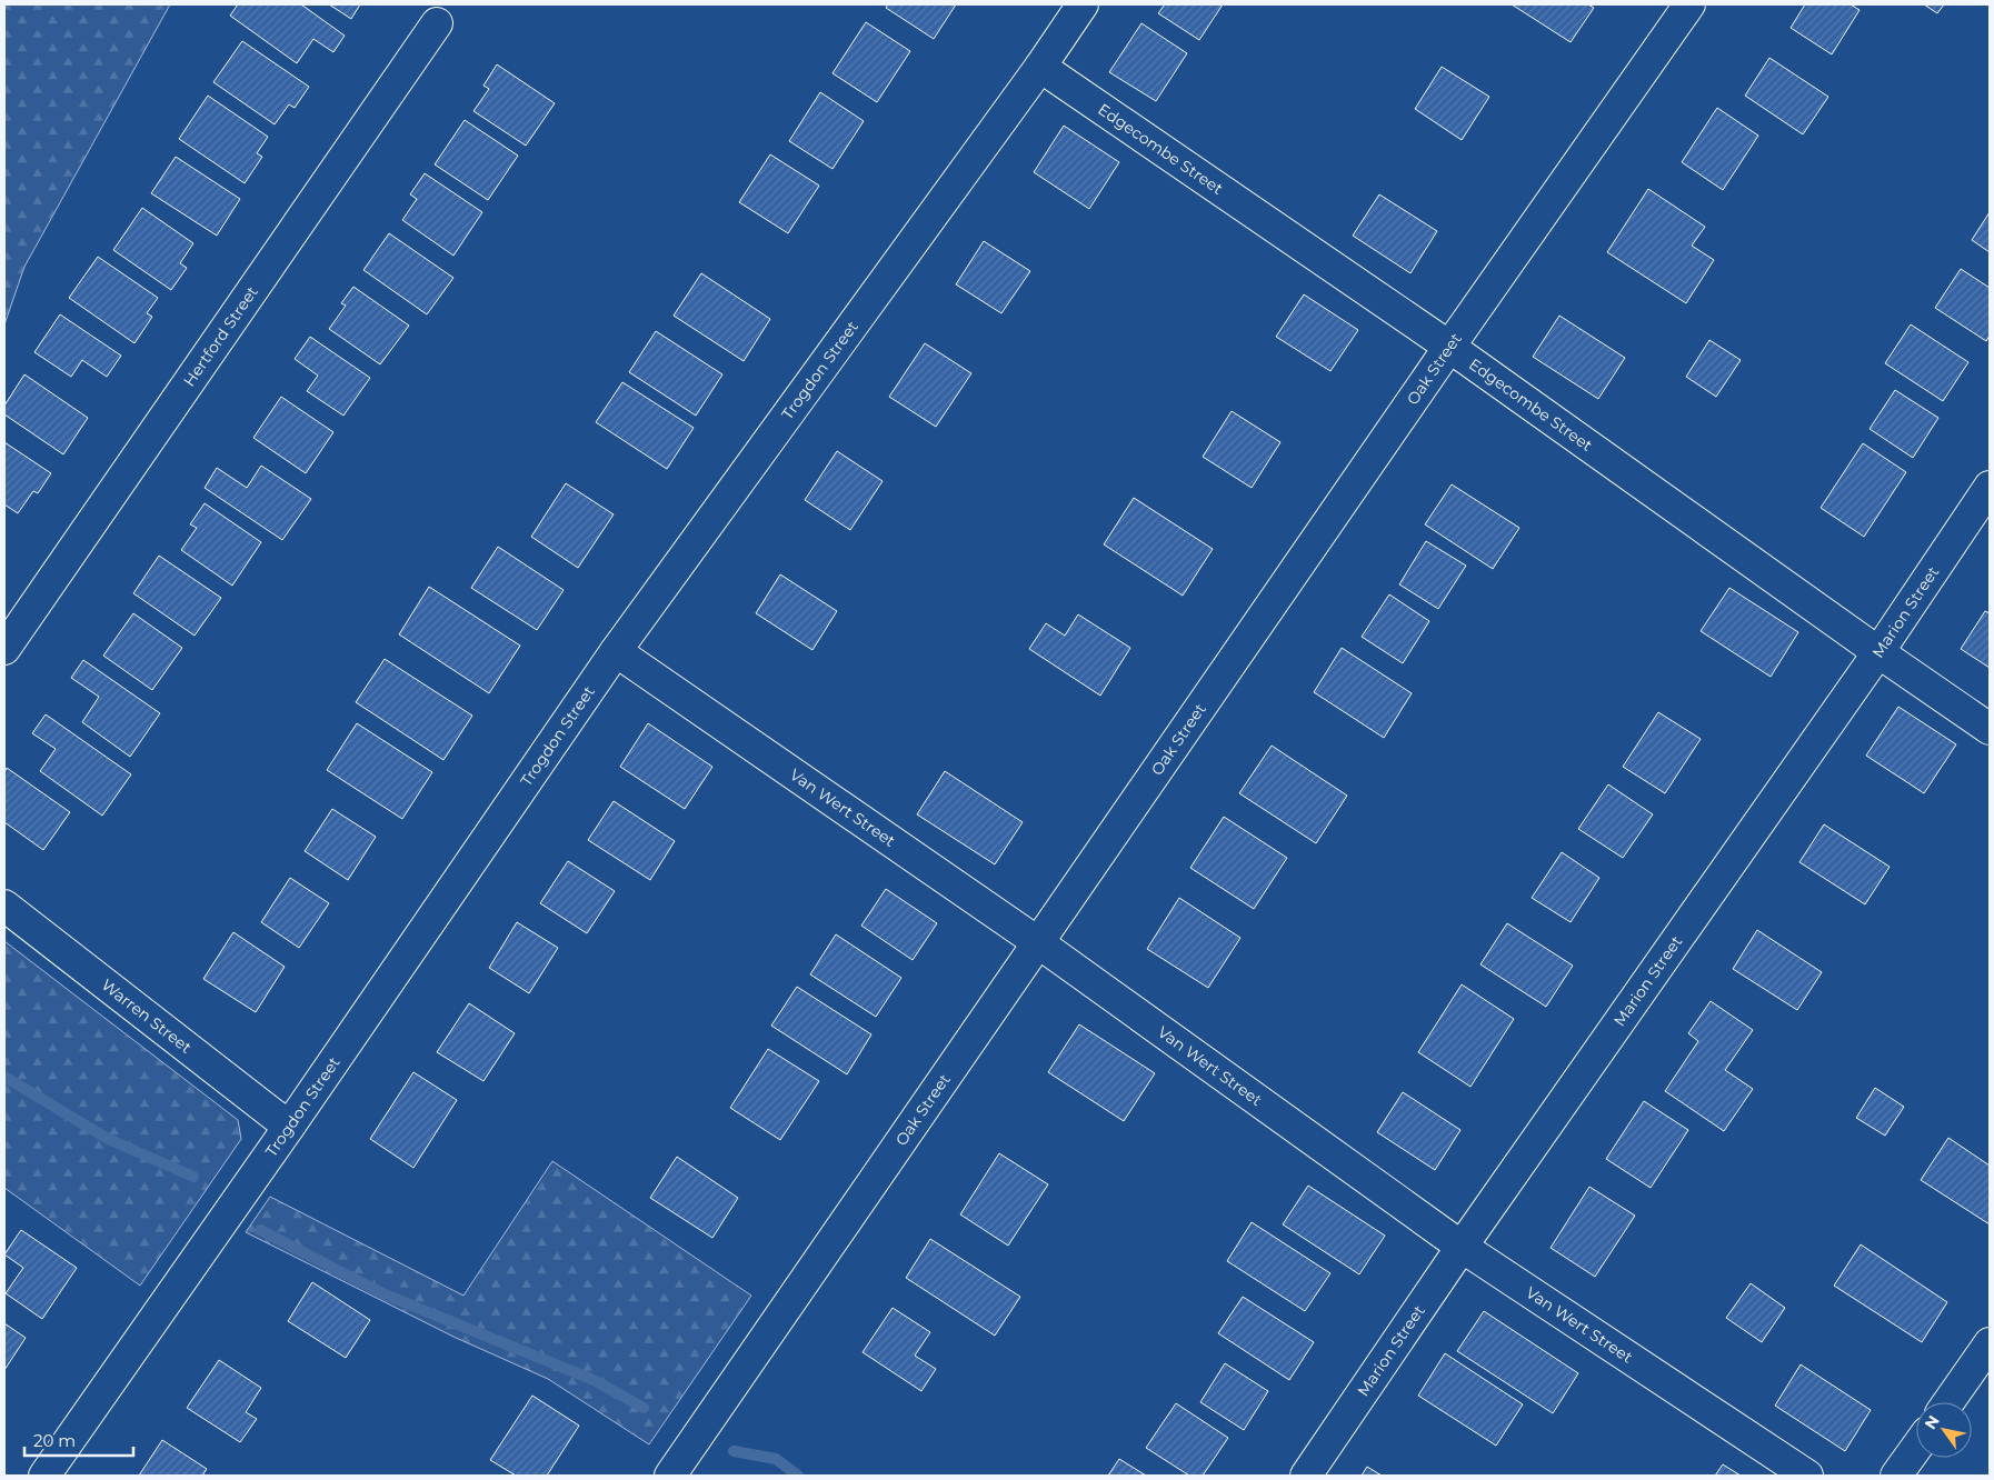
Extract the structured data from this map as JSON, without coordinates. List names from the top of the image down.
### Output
{
  "streets": {
    "street": [
      "Edgecombe Street",
      "Hertford Street",
      "Oak Street",
      "Trogdon Street",
      "Marion Street",
      "Van Wert Street",
      "Warren Street"
    ]
  },
  "crossings": [
    ["Edgecombe Street", "Oak Street"],
    ["Edgecombe Street", "Trogdon Street"],
    ["Edgecombe Street", "Marion Street"],
    ["Oak Street", "Van Wert Street"],
    ["Trogdon Street", "Van Wert Street"],
    ["Trogdon Street", "Warren Street"],
    ["Marion Street", "Van Wert Street"]
  ],
  "scale_bar": "20 m",
  "north": "top left"
}
